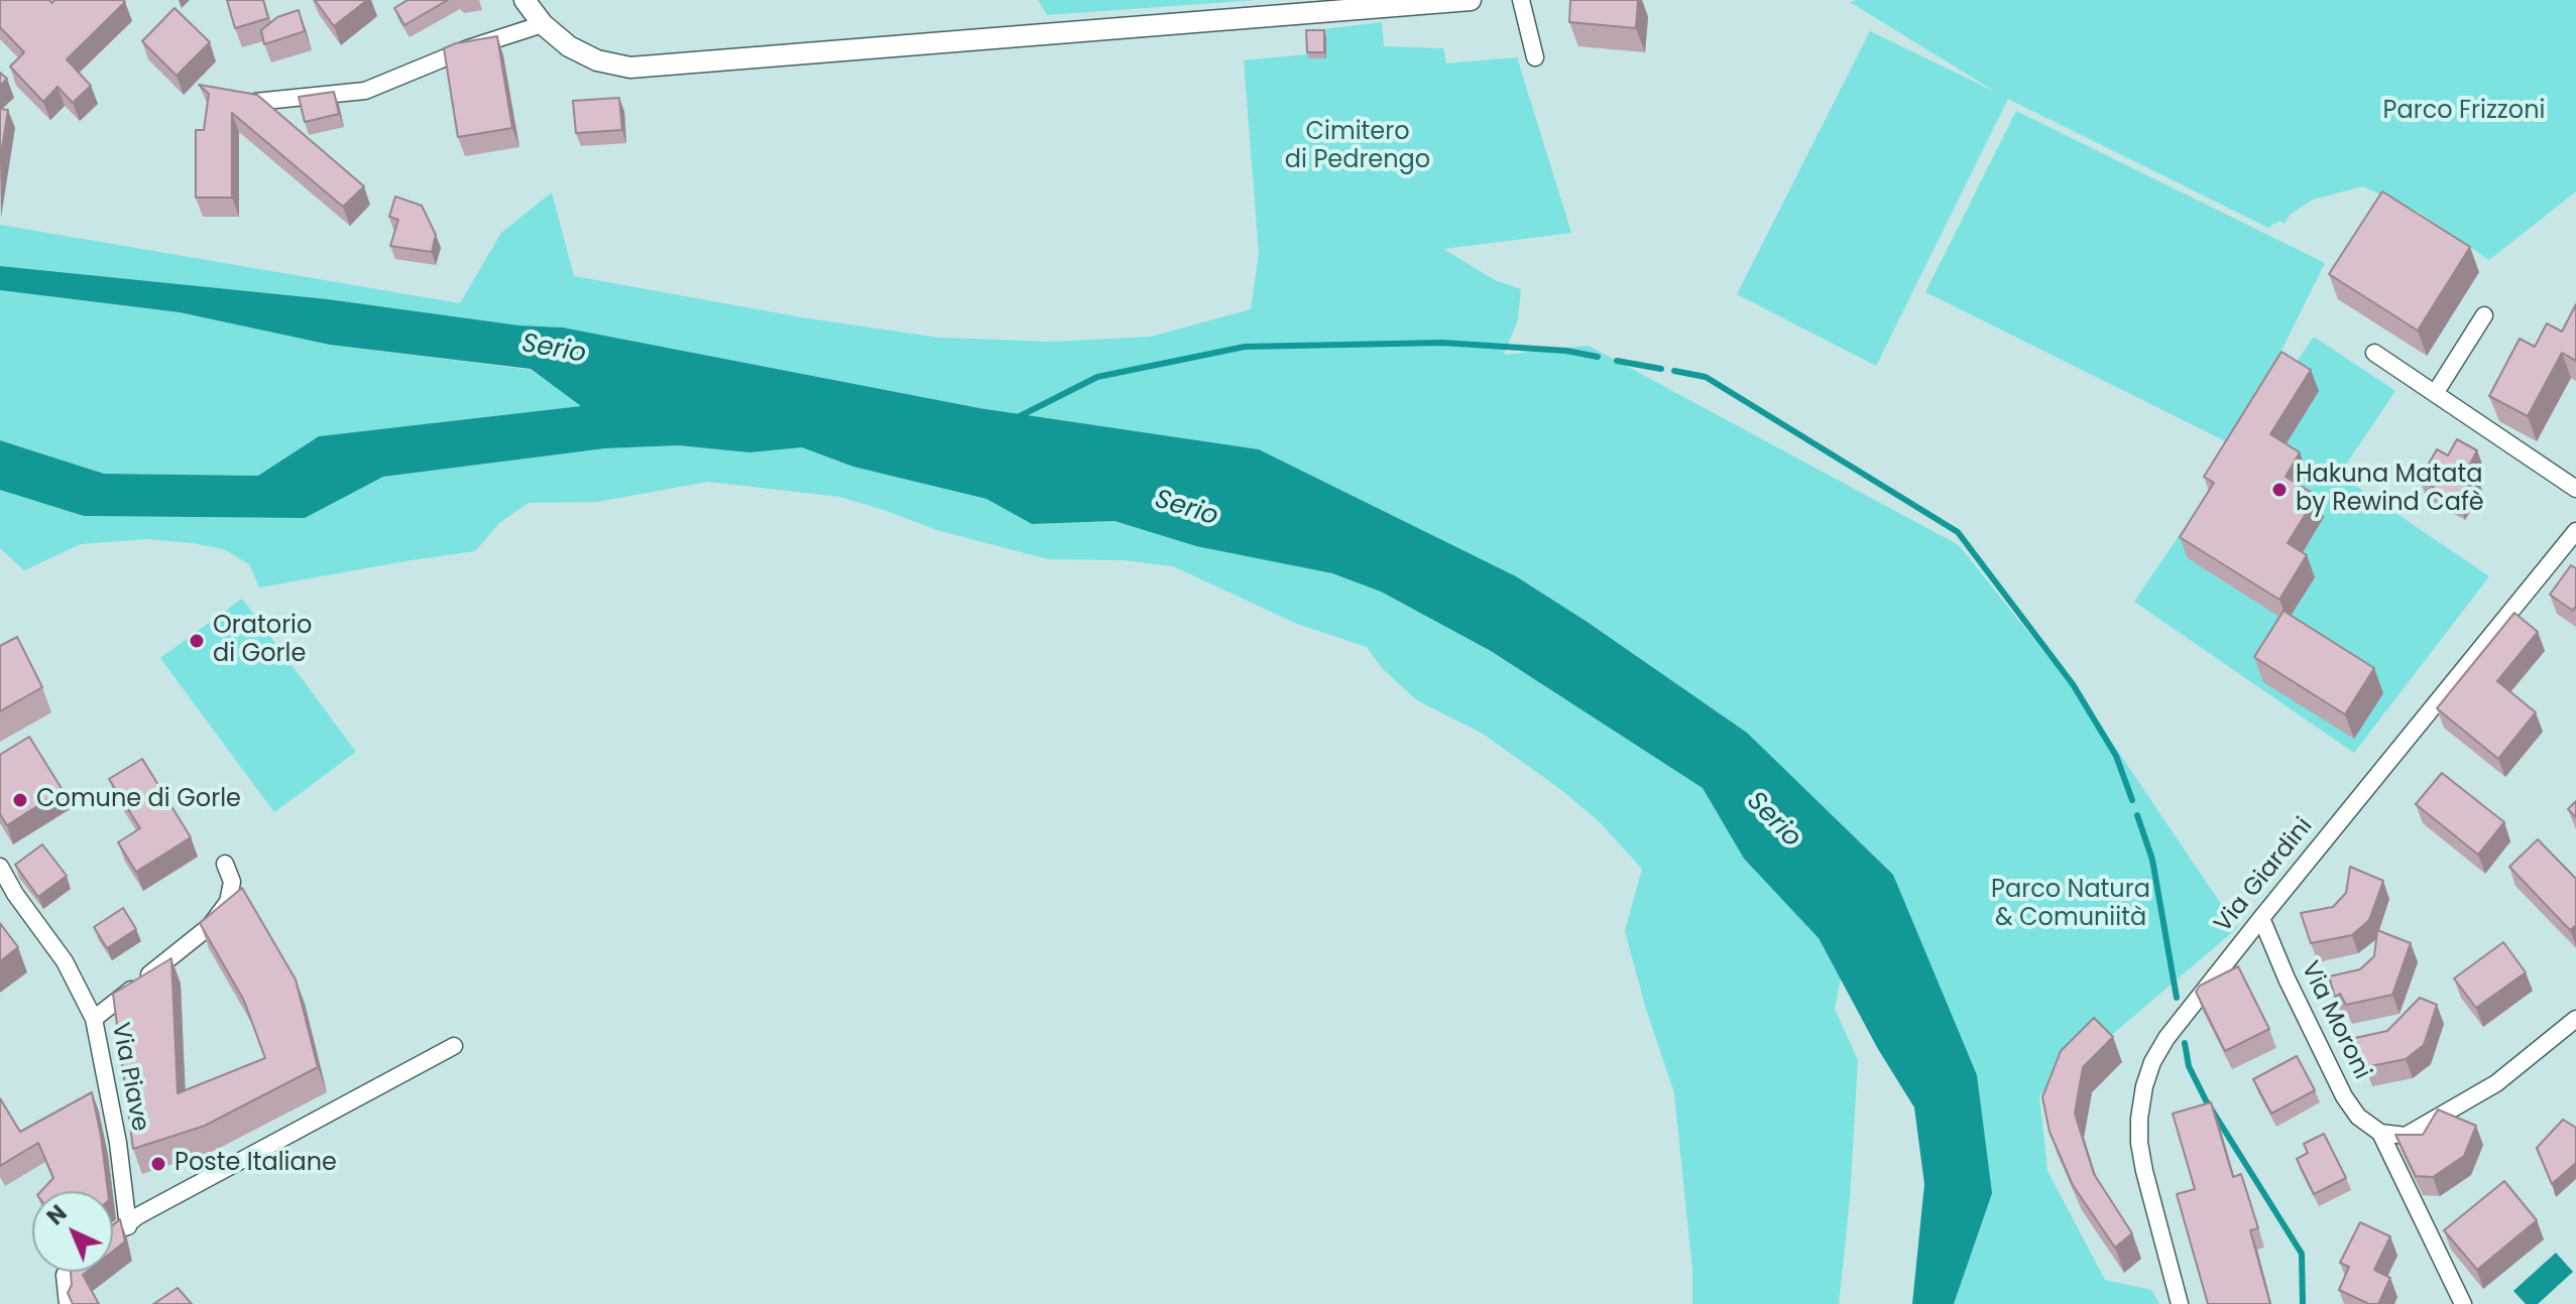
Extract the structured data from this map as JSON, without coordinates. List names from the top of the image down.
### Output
{
  "streets": {
    "street": ["Via Giardini", "Via Moroni", "Via Piave"]
  },
  "crossings": [
    ["Via Giardini", "Via Moroni"]
  ],
  "water": ["Serio"],
  "parks": ["Parco Frizzoni", "Cimitero di Pedrengo", "Parco Natura & Comuniità"],
  "places": [
    "Hakuna Matata by Rewind Cafè",
    "Oratorio di Gorle",
    "Comune di Gorle",
    "Poste Italiane"
  ],
  "north": "top left"
}
